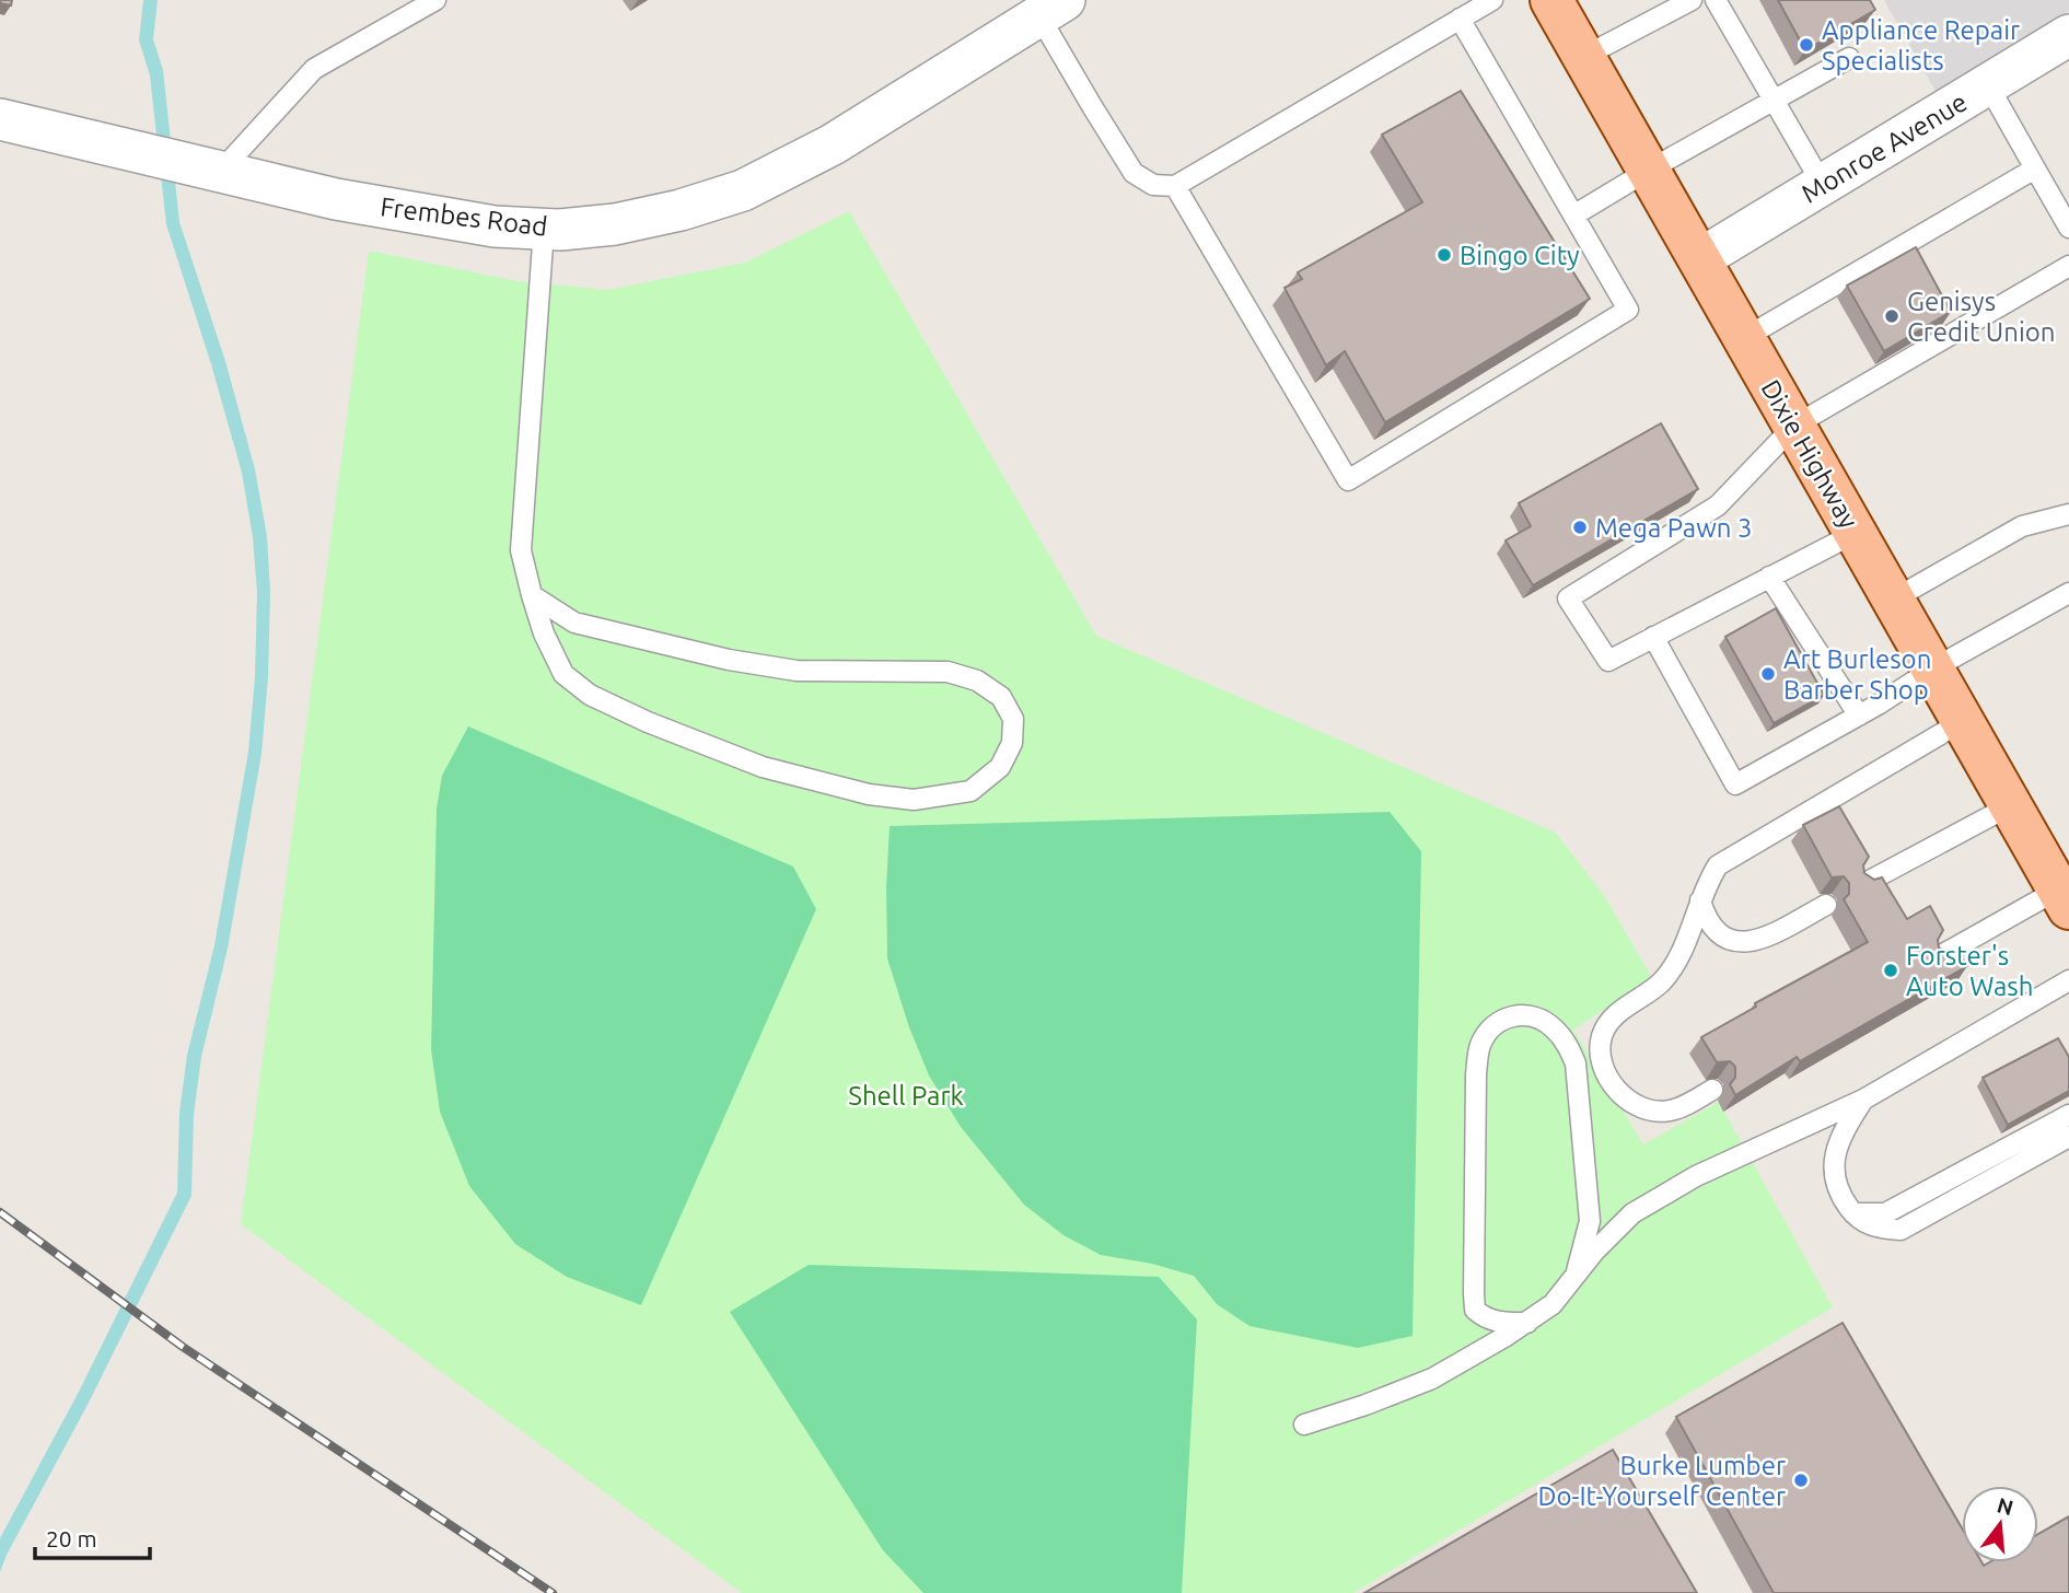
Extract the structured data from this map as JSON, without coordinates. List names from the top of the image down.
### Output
{
  "streets": {
    "main road": ["Dixie Highway"],
    "street": ["Monroe Avenue", "Frembes Road"]
  },
  "crossings": [
    ["Monroe Avenue", "Dixie Highway"]
  ],
  "parks": ["Shell Park"],
  "places": [
    "Appliance Repair Specialists",
    "Bingo City",
    "Genisys Credit Union",
    "Mega Pawn 3",
    "Art Burleson Barber Shop",
    "Forster's Auto Wash",
    "Burke Lumber Do-It-Yourself Center"
  ],
  "scale_bar": "20 m",
  "north": "top"
}
